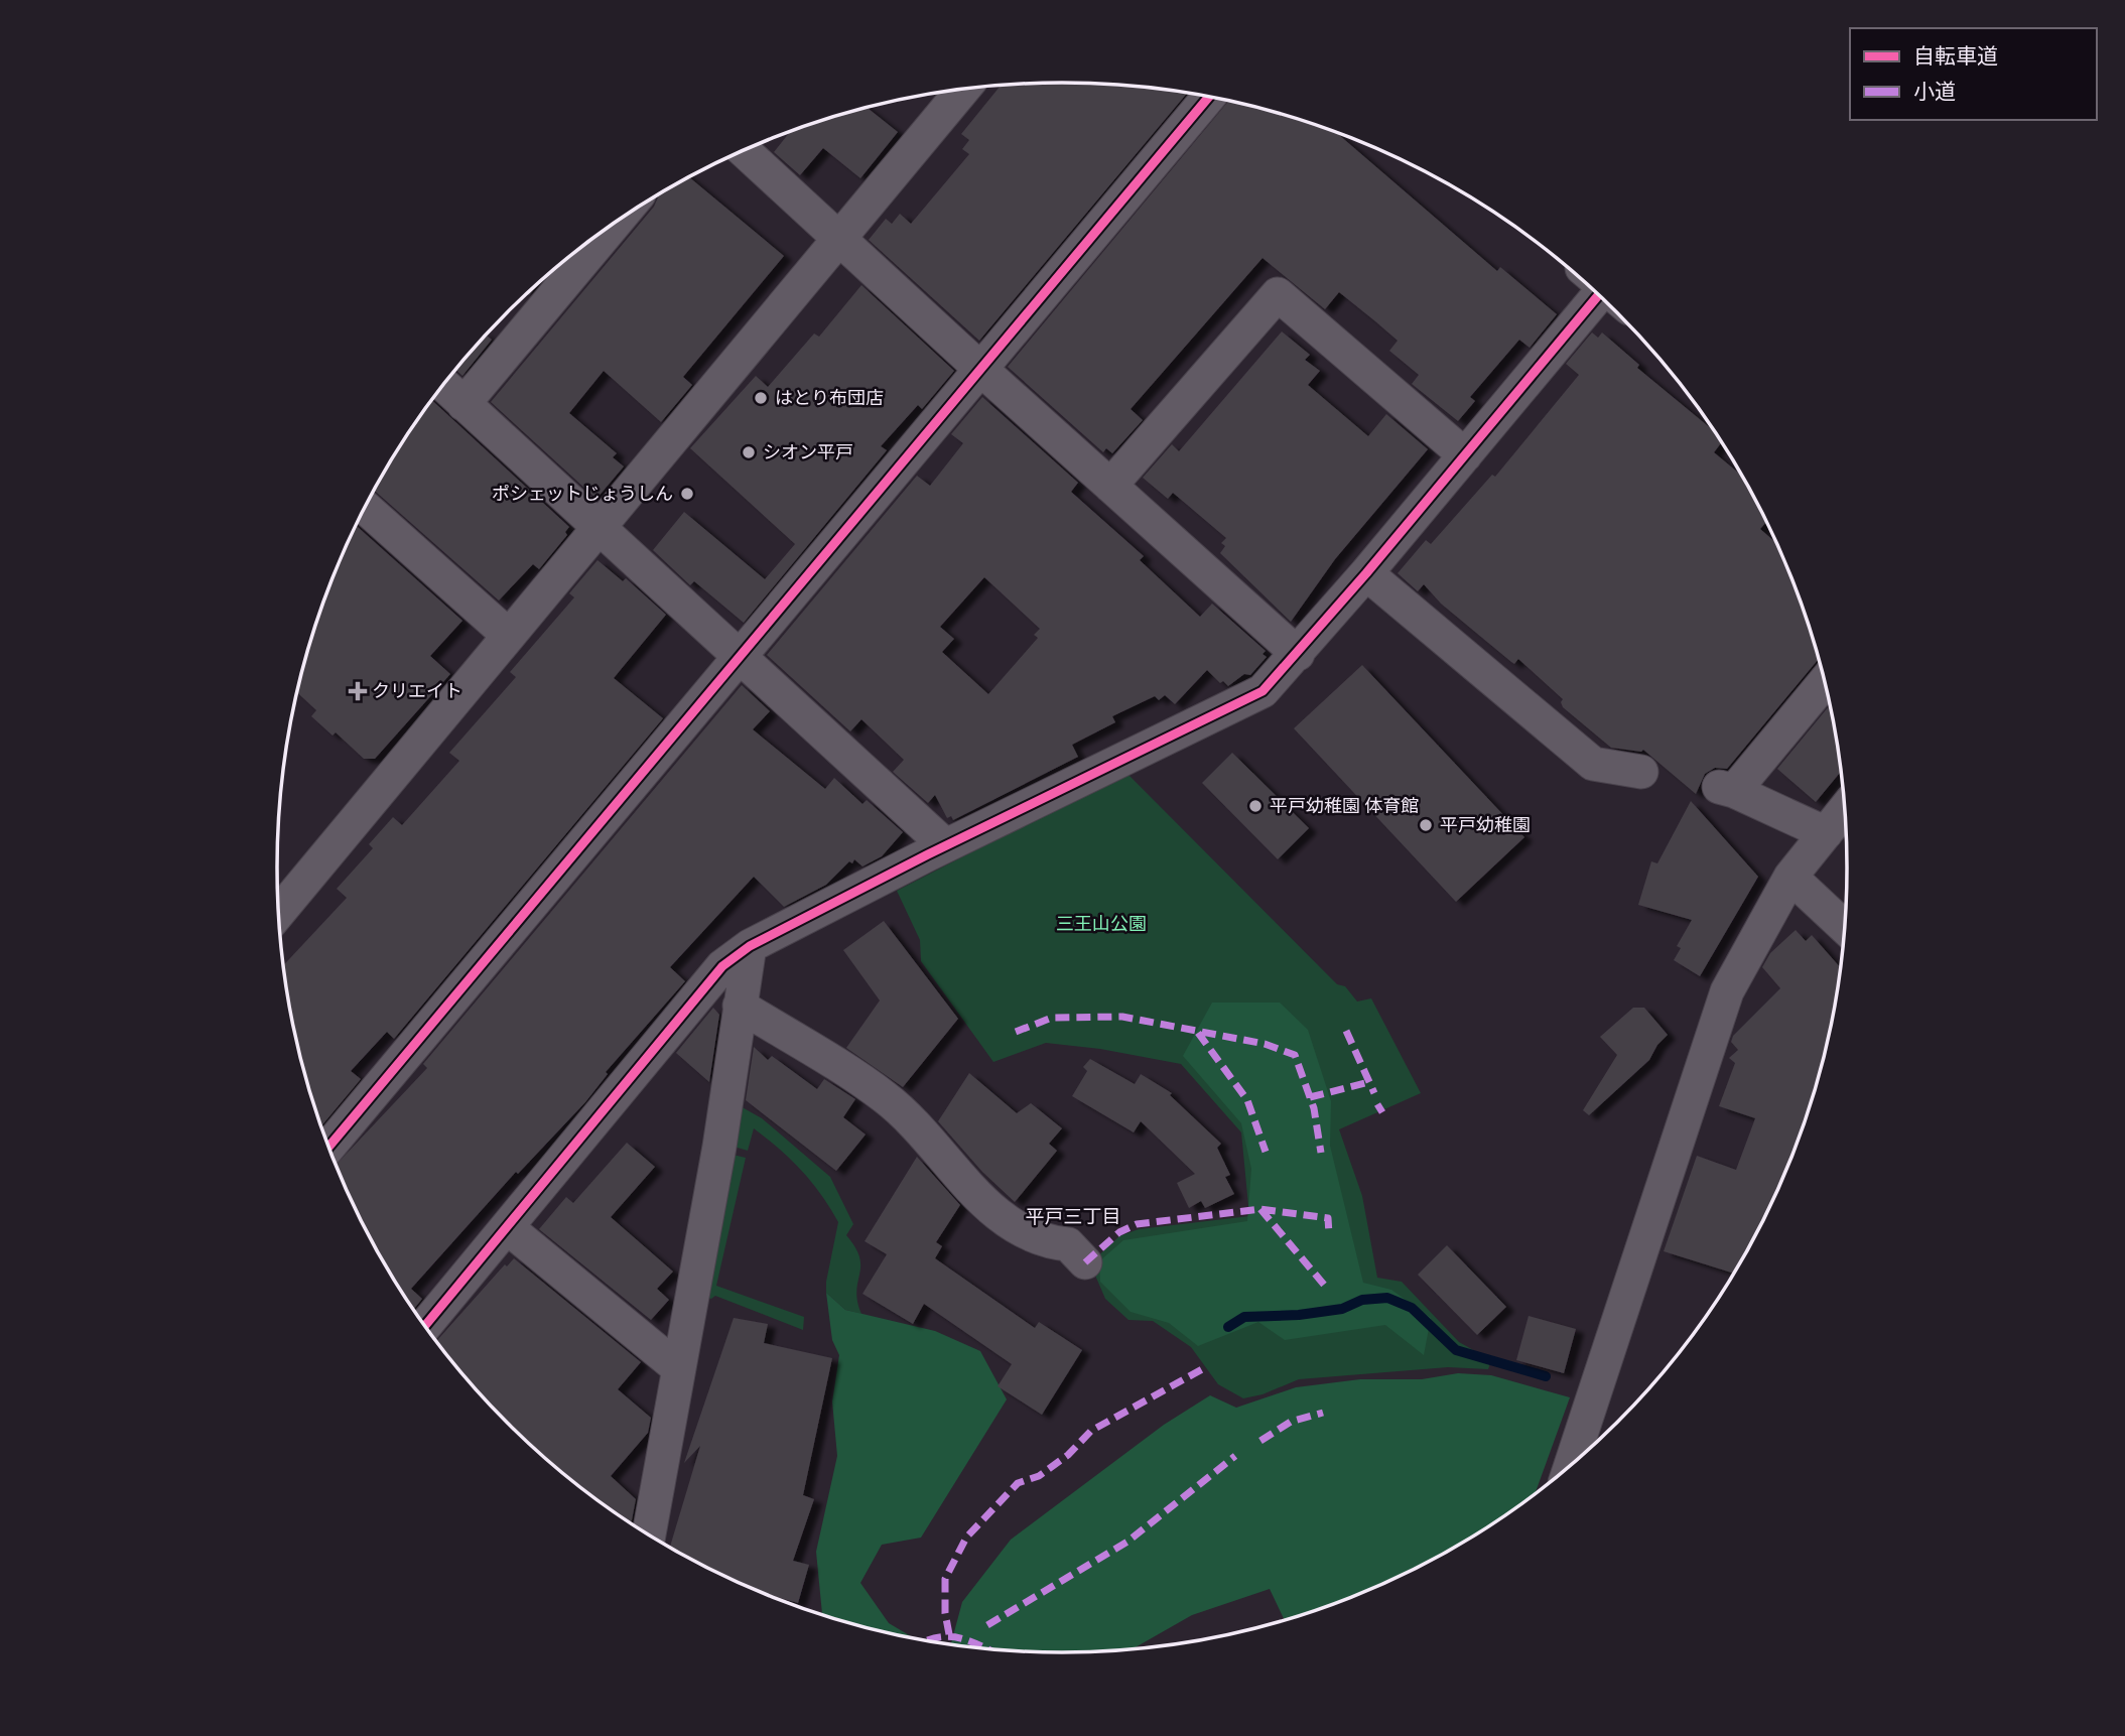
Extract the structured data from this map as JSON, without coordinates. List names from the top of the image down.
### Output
{
  "districts": ["平戸三丁目"],
  "parks": ["三王山公園"],
  "places": {
    "other": [
      "はとり布団店",
      "シオン平戸",
      "ポシェットじょうしん",
      "平戸幼稚園 体育館",
      "平戸幼稚園"
    ],
    "health": ["クリエイト"]
  },
  "legend": ["自転車道", "小道"]
}
